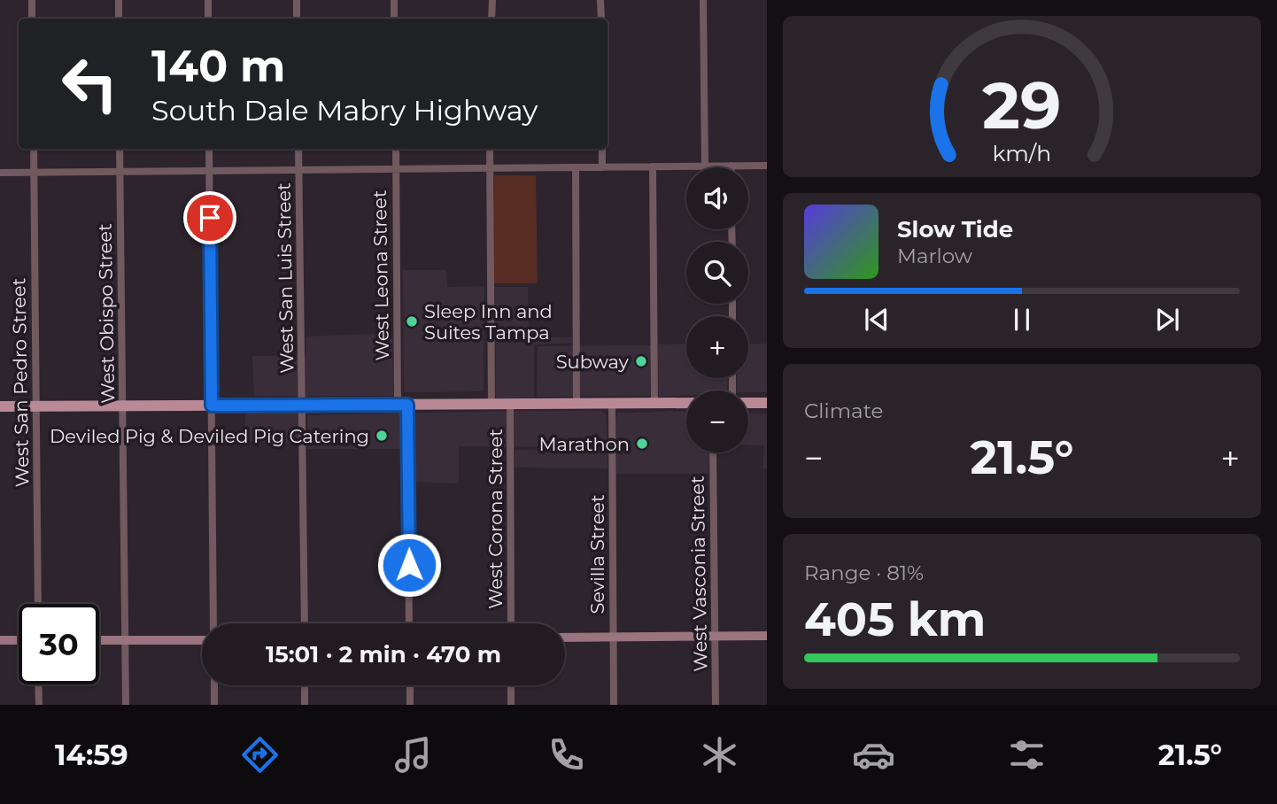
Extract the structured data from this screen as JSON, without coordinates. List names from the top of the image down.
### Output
{
  "streets": {
    "street": [
      "West Leona Street",
      "West San Luis Street",
      "West Obispo Street",
      "West San Pedro Street",
      "West Corona Street",
      "Sevilla Street",
      "West Vasconia Street"
    ]
  },
  "places": [
    "Sleep Inn and Suites Tampa",
    "Subway",
    "Deviled Pig & Deviled Pig Catering",
    "Marathon"
  ],
  "page": {
    "turn": ["140 m", "South Dale Mabry Highway"],
    "map_buttons": ["+", "−"],
    "song": ["Slow Tide", "Marlow"],
    "tile": [
      "Climate",
      ["Range · 81%", "405 km"]
    ],
    "heat": ["−", "21.5°", "+"],
    "limit": "30",
    "trip": "15:01 · 2 min · 470 m",
    "tabs": ["14:59", "21.5°"],
    "gauge": ["29", "km/h"]
  }
}
